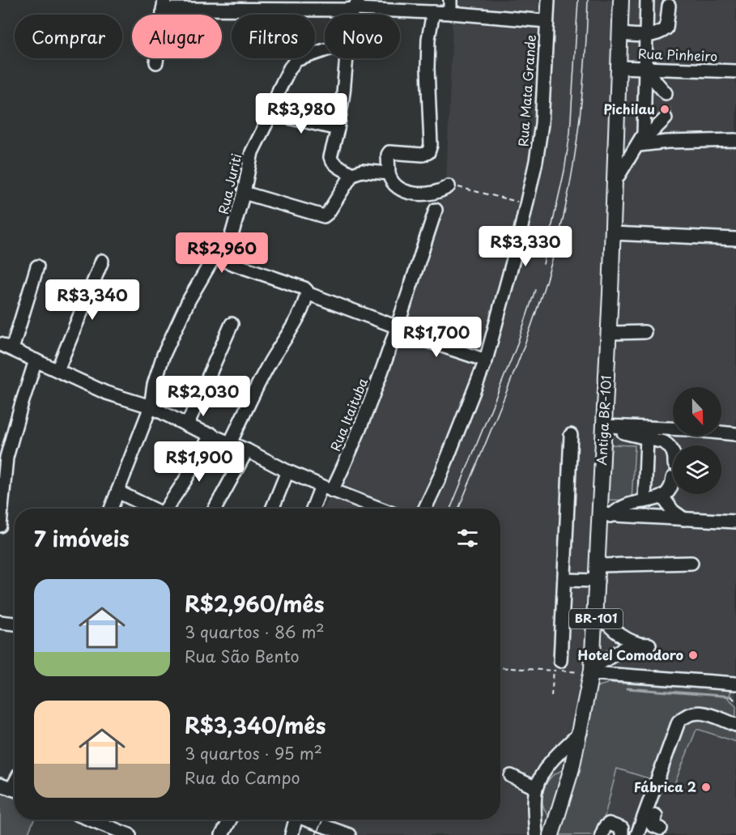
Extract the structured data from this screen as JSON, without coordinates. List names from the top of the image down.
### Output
{
  "streets": {
    "main road": ["Antiga BR-101", "BR-101"],
    "street": [
      "Rua Pinheiro",
      "Rua Mata Grande",
      "Rua Juriti",
      "Rua Itaituba"
    ]
  },
  "crossings": [
    ["Rua Pinheiro", "Antiga BR-101"]
  ],
  "places": ["Pichilau", "Hotel Comodoro", "Fábrica 2"],
  "north": "bottom",
  "page": {
    "chip": [
      "Comprar",
      "Alugar",
      "Filtros",
      "Novo"
    ],
    "price": [
      "R$3,980",
      "R$3,330",
      "R$2,960",
      "R$3,340",
      "R$1,700",
      "R$2,030",
      "R$1,900"
    ],
    "heading": "7 imóveis",
    "list": [
      {
        "name": "R$2,960/mês",
        "note": "3 quartos · 86 m² · Rua São Bento"
      },
      {
        "name": "R$3,340/mês",
        "note": "3 quartos · 95 m² · Rua do Campo"
      }
    ]
  }
}
